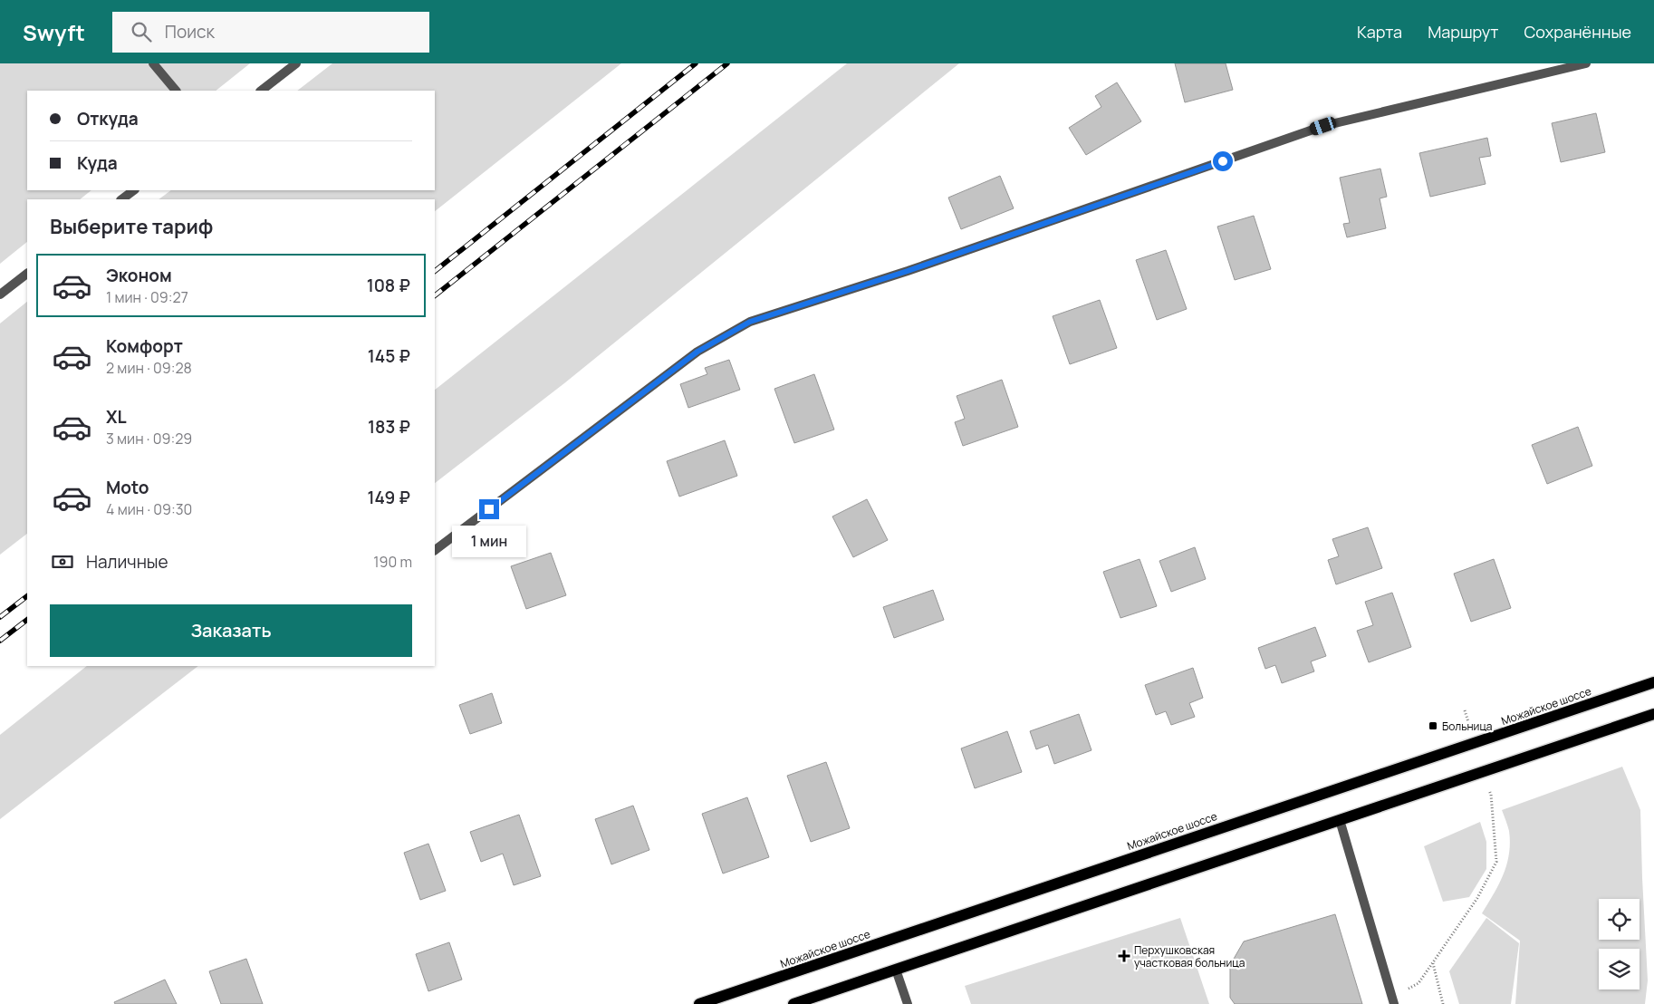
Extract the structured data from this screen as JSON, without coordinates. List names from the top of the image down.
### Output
{
  "streets": {
    "main road": ["Можайское шоссе"]
  },
  "places": {
    "transit": ["Больница"],
    "health": ["Перхушковская участковая больница"]
  },
  "page": {
    "header": "Swyft",
    "search": "Поиск",
    "nav": ["Карта", "Маршрут", "Сохранённые"],
    "banner": ["Откуда", "Куда"],
    "heading": "Выберите тариф",
    "list": [
      {
        "name": "Эконом",
        "note": "1 мин · 09:27",
        "value": "108 ₽"
      },
      {
        "name": "Комфорт",
        "note": "2 мин · 09:28",
        "value": "145 ₽"
      },
      {
        "name": "XL",
        "note": "3 мин · 09:29",
        "value": "183 ₽"
      },
      {
        "name": "Moto",
        "note": "4 мин · 09:30",
        "value": "149 ₽"
      }
    ],
    "bubble": "1 мин",
    "pay": ["Наличные", "190 m"],
    "buttons": "Заказать"
  }
}
